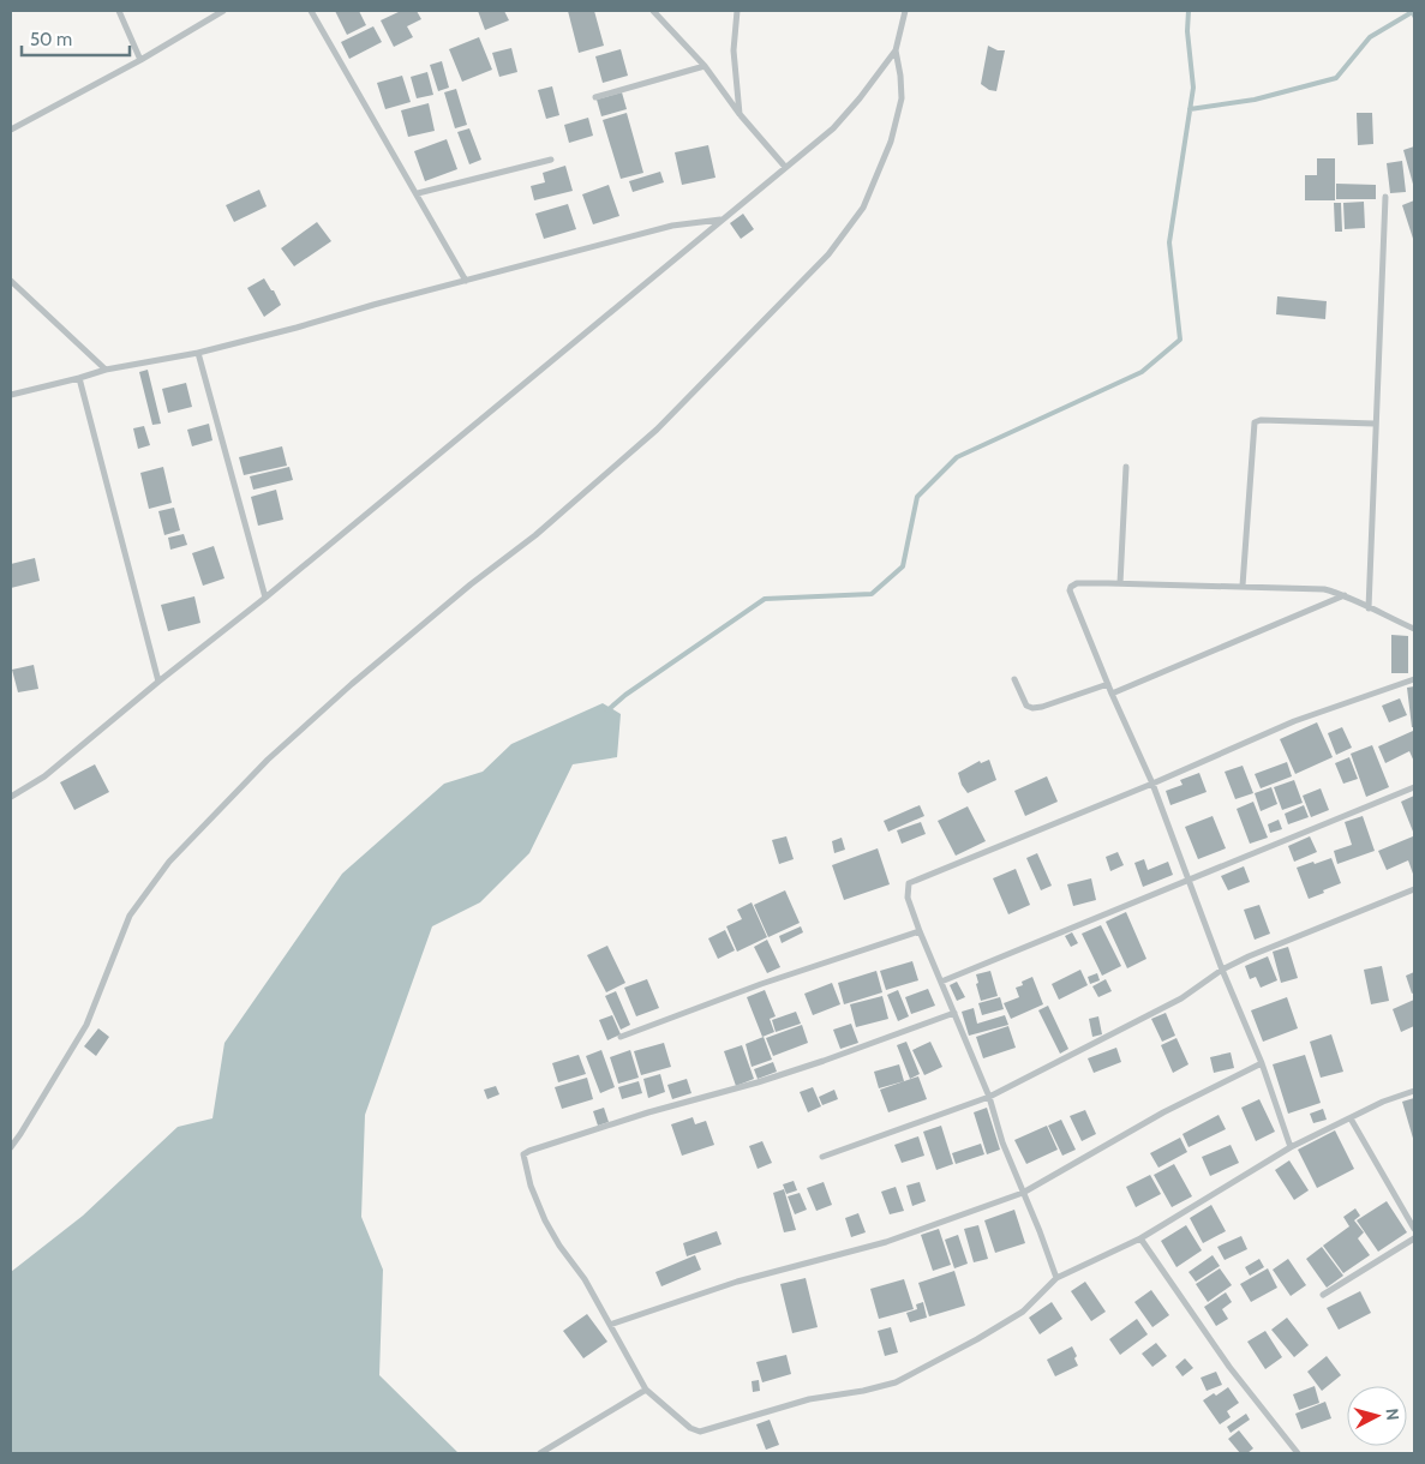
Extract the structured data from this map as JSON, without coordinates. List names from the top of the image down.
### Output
{
  "scale_bar": "50 m",
  "north": "right"
}
